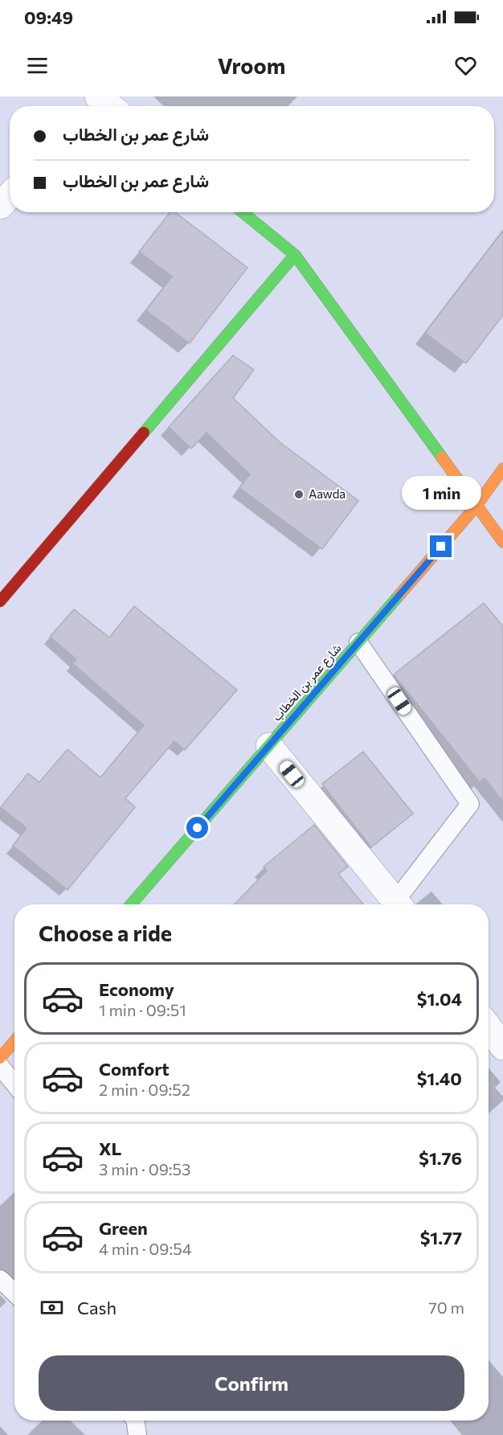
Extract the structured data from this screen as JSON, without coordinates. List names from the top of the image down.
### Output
{
  "streets": {
    "street": ["شارع عمر بن الخطاب"]
  },
  "places": ["Aawda"],
  "page": {
    "status": "09:49",
    "header": "Vroom",
    "banner": ["شارع عمر بن الخطاب", "شارع عمر بن الخطاب"],
    "bubble": "1 min",
    "heading": "Choose a ride",
    "list": [
      {
        "name": "Economy",
        "note": "1 min · 09:51",
        "value": "$1.04"
      },
      {
        "name": "Comfort",
        "note": "2 min · 09:52",
        "value": "$1.40"
      },
      {
        "name": "XL",
        "note": "3 min · 09:53",
        "value": "$1.76"
      },
      {
        "name": "Green",
        "note": "4 min · 09:54",
        "value": "$1.77"
      }
    ],
    "pay": ["Cash", "70 m"],
    "buttons": "Confirm"
  }
}
